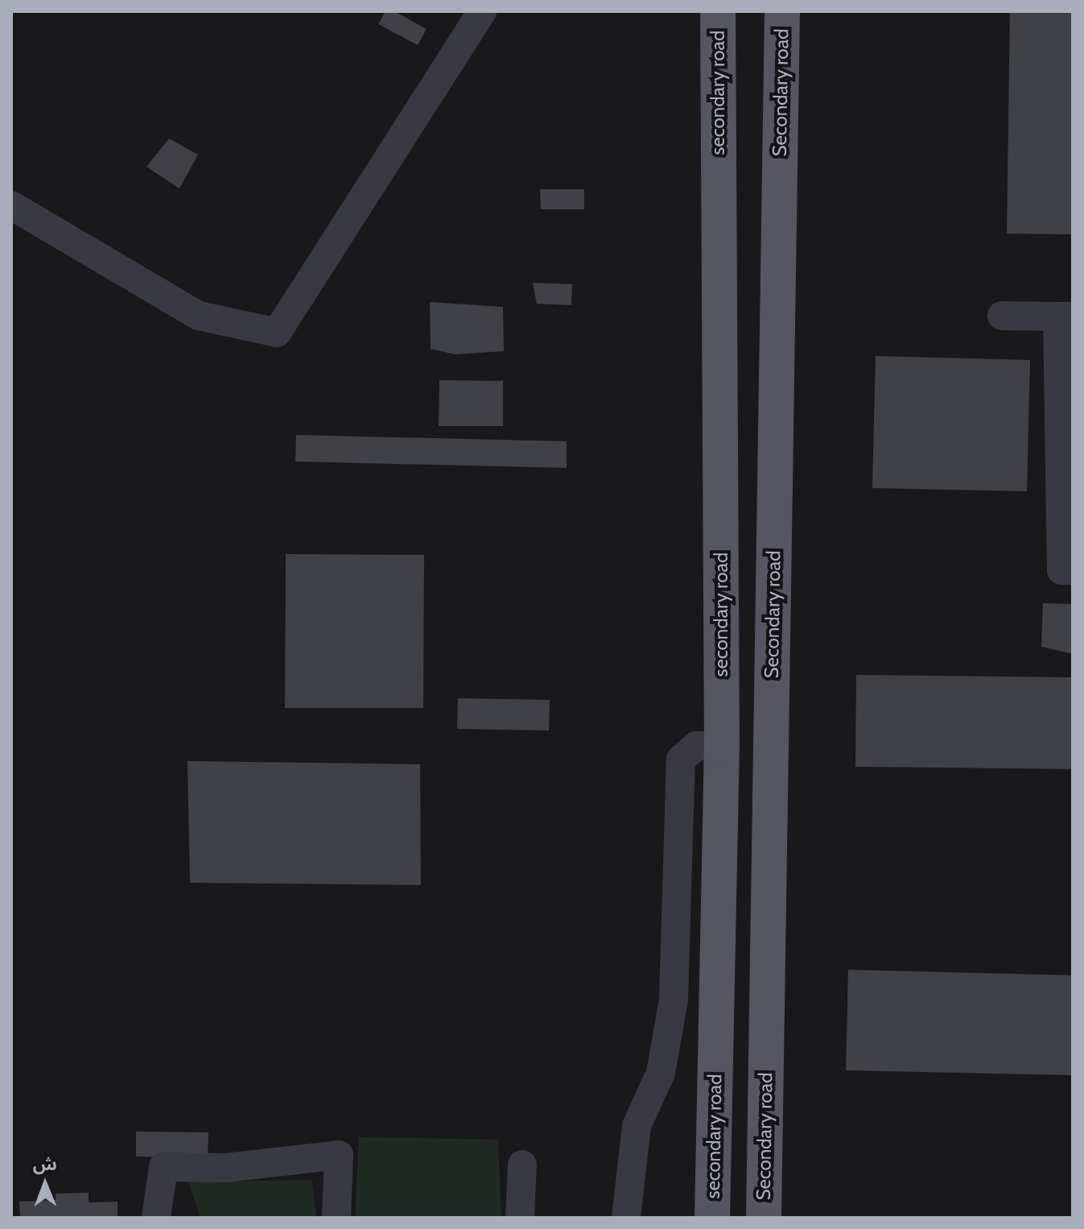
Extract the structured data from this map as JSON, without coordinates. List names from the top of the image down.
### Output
{
  "streets": {
    "main road": ["secondary road", "Secondary road"]
  },
  "north": "top"
}
